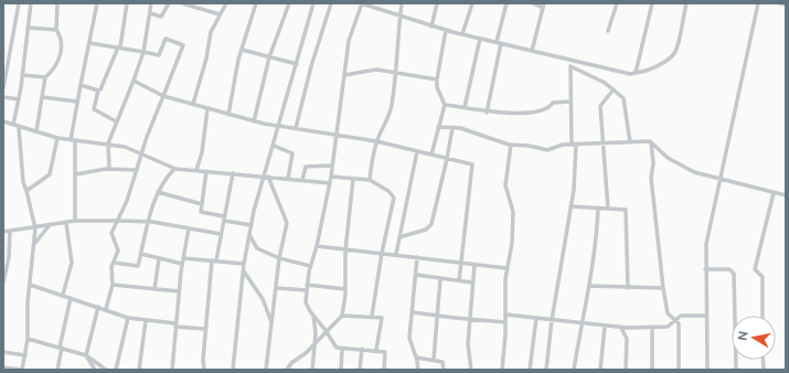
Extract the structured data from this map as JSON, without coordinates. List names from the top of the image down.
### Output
{
  "north": "left"
}
